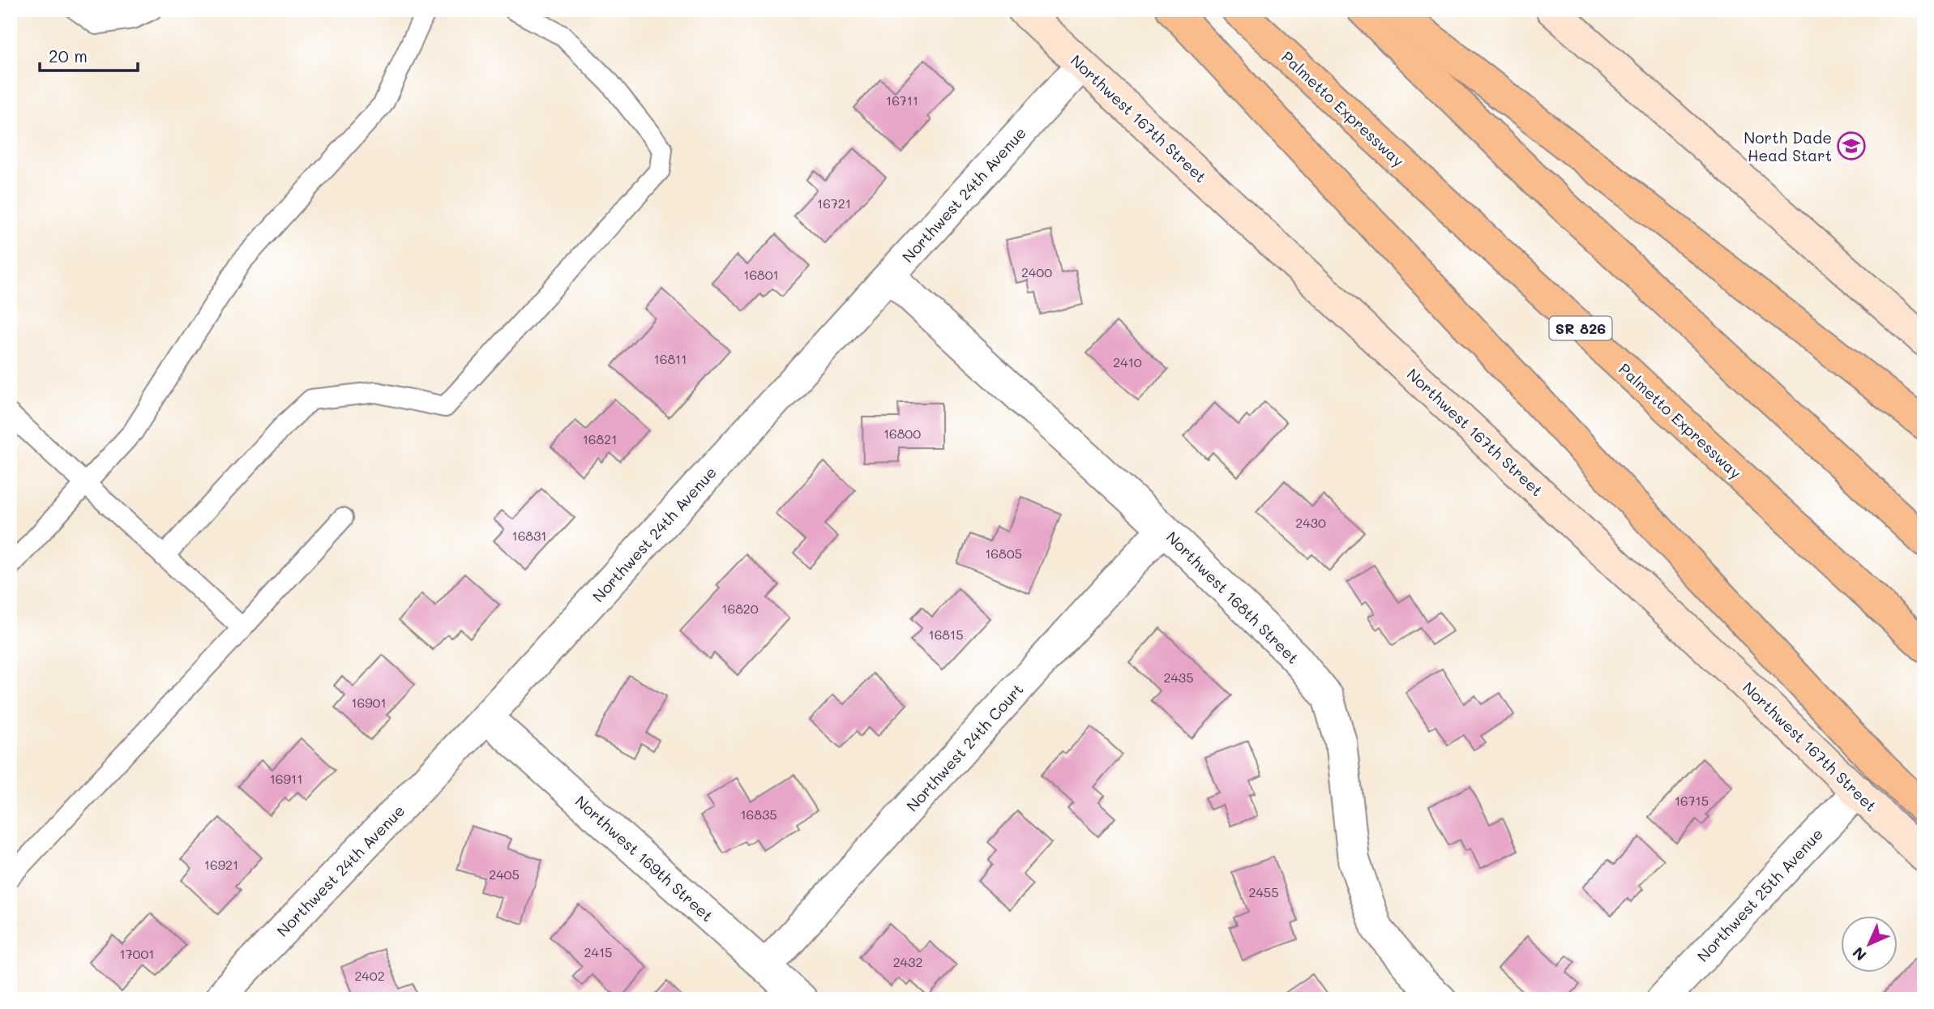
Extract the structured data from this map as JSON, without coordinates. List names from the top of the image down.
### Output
{
  "streets": {
    "highway": ["Palmetto Expressway", "SR 826"],
    "street": [
      "Northwest 167th Street",
      "Northwest 24th Avenue",
      "Northwest 168th Street",
      "Northwest 24th Court",
      "Northwest 169th Street",
      "Northwest 25th Avenue"
    ]
  },
  "crossings": [
    ["Northwest 167th Street", "Northwest 24th Avenue"],
    ["Northwest 167th Street", "Northwest 25th Avenue"],
    ["Northwest 24th Avenue", "Northwest 168th Street"],
    ["Northwest 24th Avenue", "Northwest 169th Street"],
    ["Northwest 168th Street", "Northwest 24th Court"],
    ["Northwest 24th Court", "Northwest 169th Street"]
  ],
  "places": {
    "school or university": ["North Dade Head Start"]
  },
  "house_numbers": [
    "16711",
    "16721",
    "2400",
    "16801",
    "16811",
    "2410",
    "16800",
    "16821",
    "2430",
    "16831",
    "16805",
    "16820",
    "16815",
    "2435",
    "16901",
    "16911",
    "16715",
    "16835",
    "16921",
    "2405",
    "2455",
    "2415",
    "17001",
    "2432",
    "2402"
  ],
  "scale_bar": "20 m",
  "north": "bottom left"
}
